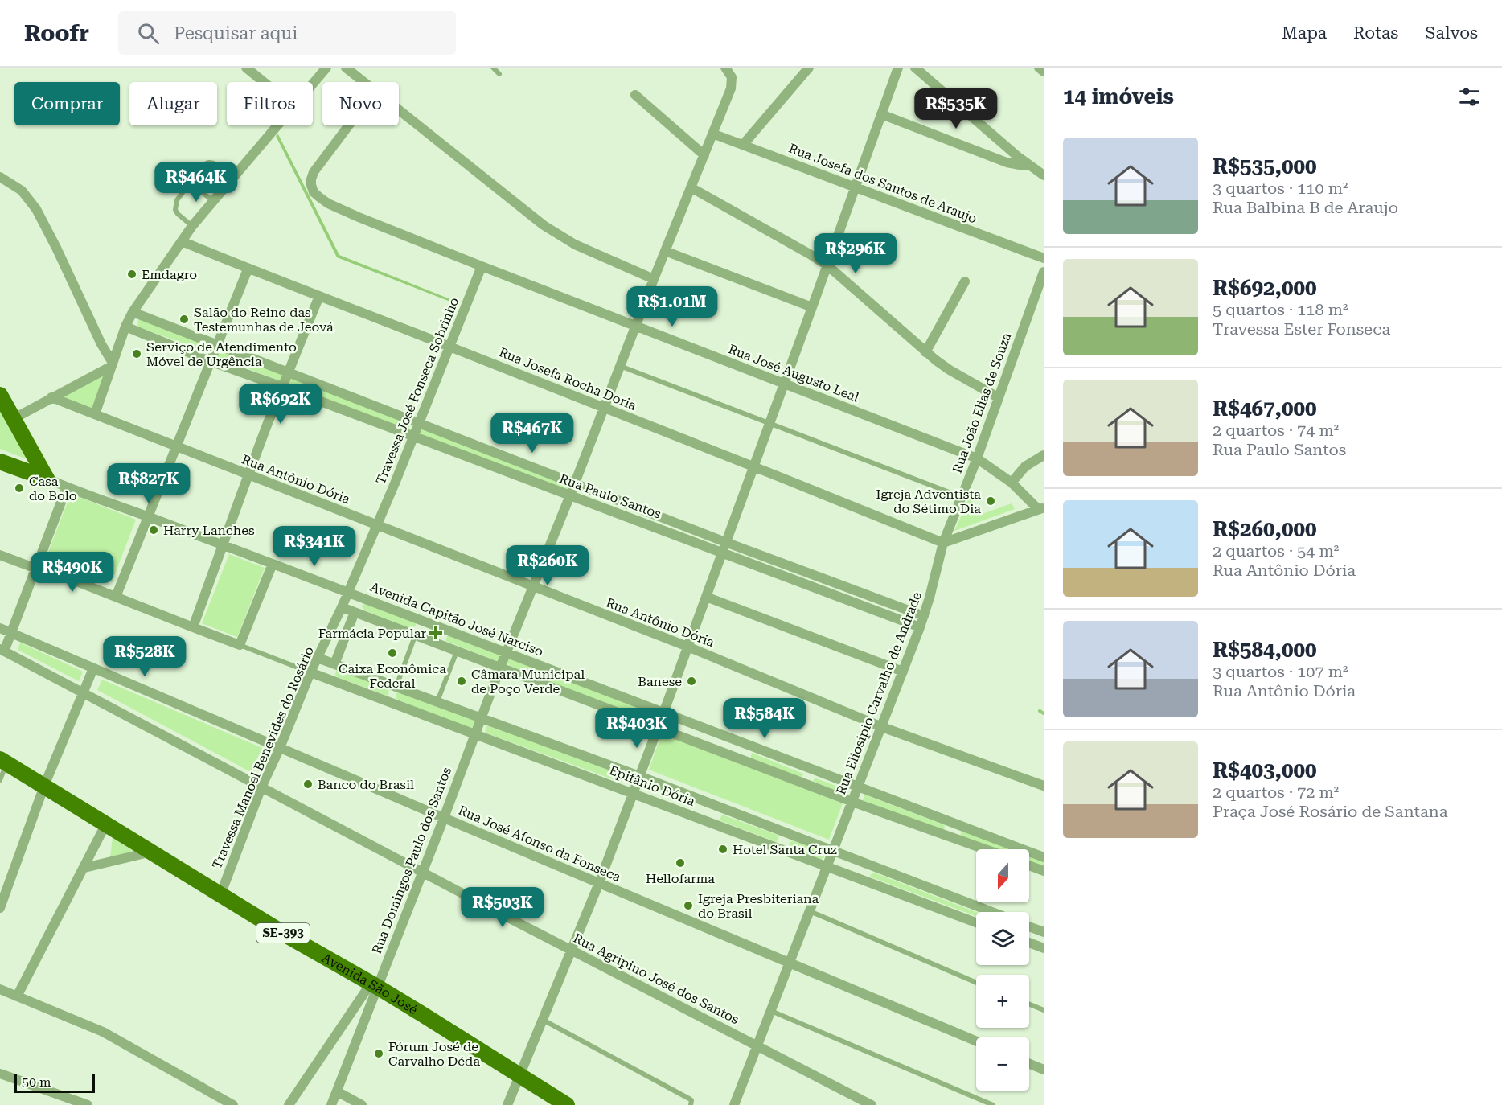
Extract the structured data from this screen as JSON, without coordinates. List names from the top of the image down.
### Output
{
  "streets": {
    "main road": ["SE-393", "Avenida São José"],
    "street": [
      "Rua Josefa dos Santos de Araujo",
      "Rua José Augusto Leal",
      "Rua Josefa Rocha Doria",
      "Travessa José Fonseca Sobrinho",
      "Rua João Elias de Souza",
      "Rua Antônio Dória",
      "Rua Paulo Santos",
      "Avenida Capitão José Narciso",
      "Rua Eliosipio Carvalho de Andrade",
      "Travessa Manoel Benevides do Rosário",
      "Epifânio Dória",
      "Rua José Afonso da Fonseca",
      "Rua Domingos Paulo dos Santos",
      "Rua Agripino José dos Santos"
    ]
  },
  "crossings": [
    ["Rua Josefa dos Santos de Araujo", "Rua Domingos Paulo dos Santos"],
    ["Rua José Augusto Leal", "Travessa José Fonseca Sobrinho"],
    ["Rua José Augusto Leal", "Rua João Elias de Souza"],
    ["Rua José Augusto Leal", "Rua Domingos Paulo dos Santos"],
    ["Rua Josefa Rocha Doria", "Travessa José Fonseca Sobrinho"],
    ["Rua Josefa Rocha Doria", "Rua João Elias de Souza"],
    ["Rua Josefa Rocha Doria", "Rua Eliosipio Carvalho de Andrade"],
    ["Rua Josefa Rocha Doria", "Rua Domingos Paulo dos Santos"],
    ["Travessa José Fonseca Sobrinho", "Rua Antônio Dória"],
    ["Travessa José Fonseca Sobrinho", "Rua Paulo Santos"],
    ["Travessa José Fonseca Sobrinho", "Travessa Manoel Benevides do Rosário"],
    ["Rua João Elias de Souza", "Rua Eliosipio Carvalho de Andrade"],
    ["Rua Antônio Dória", "Rua Eliosipio Carvalho de Andrade"],
    ["Rua Antônio Dória", "Travessa Manoel Benevides do Rosário"],
    ["Rua Antônio Dória", "Rua Domingos Paulo dos Santos"],
    ["Rua Paulo Santos", "Rua Eliosipio Carvalho de Andrade"],
    ["Rua Paulo Santos", "Rua Domingos Paulo dos Santos"],
    ["Avenida Capitão José Narciso", "Rua Eliosipio Carvalho de Andrade"],
    ["Avenida Capitão José Narciso", "Travessa Manoel Benevides do Rosário"],
    ["Avenida Capitão José Narciso", "Rua Domingos Paulo dos Santos"],
    ["Rua Eliosipio Carvalho de Andrade", "Epifânio Dória"],
    ["Rua Eliosipio Carvalho de Andrade", "Rua José Afonso da Fonseca"],
    ["Rua Eliosipio Carvalho de Andrade", "Rua Agripino José dos Santos"],
    ["Travessa Manoel Benevides do Rosário", "Epifânio Dória"],
    ["Travessa Manoel Benevides do Rosário", "Rua José Afonso da Fonseca"],
    ["Travessa Manoel Benevides do Rosário", "Rua Agripino José dos Santos"],
    ["Travessa Manoel Benevides do Rosário", "Avenida São José"],
    ["Epifânio Dória", "Rua Domingos Paulo dos Santos"],
    ["Rua José Afonso da Fonseca", "Rua Domingos Paulo dos Santos"],
    ["Rua Domingos Paulo dos Santos", "Rua Agripino José dos Santos"],
    ["Rua Domingos Paulo dos Santos", "Avenida São José"]
  ],
  "places": {
    "other": [
      "Emdagro",
      "Salão do Reino das Testemunhas de Jeová",
      "Serviço de Atendimento Móvel de Urgência",
      "Casa do Bolo",
      "Igreja Adventista do Sétimo Dia",
      "Harry Lanches",
      "Caixa Econômica Federal",
      "Câmara Municipal de Poço Verde",
      "Banese",
      "Banco do Brasil",
      "Hotel Santa Cruz",
      "Hellofarma",
      "Igreja Presbiteriana do Brasil",
      "Fórum José de Carvalho Déda"
    ],
    "health": ["Farmácia Popular"]
  },
  "scale_bar": "50 m",
  "north": "bottom",
  "page": {
    "header": "Roofr",
    "search": "Pesquisar aqui",
    "nav": ["Mapa", "Rotas", "Salvos"],
    "heading": "14 imóveis",
    "chip": [
      "Comprar",
      "Alugar",
      "Filtros",
      "Novo"
    ],
    "price": [
      "R$535K",
      "R$464K",
      "R$296K",
      "R$1.01M",
      "R$692K",
      "R$467K",
      "R$827K",
      "R$341K",
      "R$260K",
      "R$490K",
      "R$528K",
      "R$584K",
      "R$403K",
      "R$503K"
    ],
    "list": [
      {
        "name": "R$535,000",
        "note": "3 quartos · 110 m² · Rua Balbina B de Araujo"
      },
      {
        "name": "R$692,000",
        "note": "5 quartos · 118 m² · Travessa Ester Fonseca"
      },
      {
        "name": "R$467,000",
        "note": "2 quartos · 74 m² · Rua Paulo Santos"
      },
      {
        "name": "R$260,000",
        "note": "2 quartos · 54 m² · Rua Antônio Dória"
      },
      {
        "name": "R$584,000",
        "note": "3 quartos · 107 m² · Rua Antônio Dória"
      },
      {
        "name": "R$403,000",
        "note": "2 quartos · 72 m² · Praça José Rosário de Santana"
      }
    ],
    "map_buttons": ["+", "−"],
    "scale": "50 m"
  }
}
